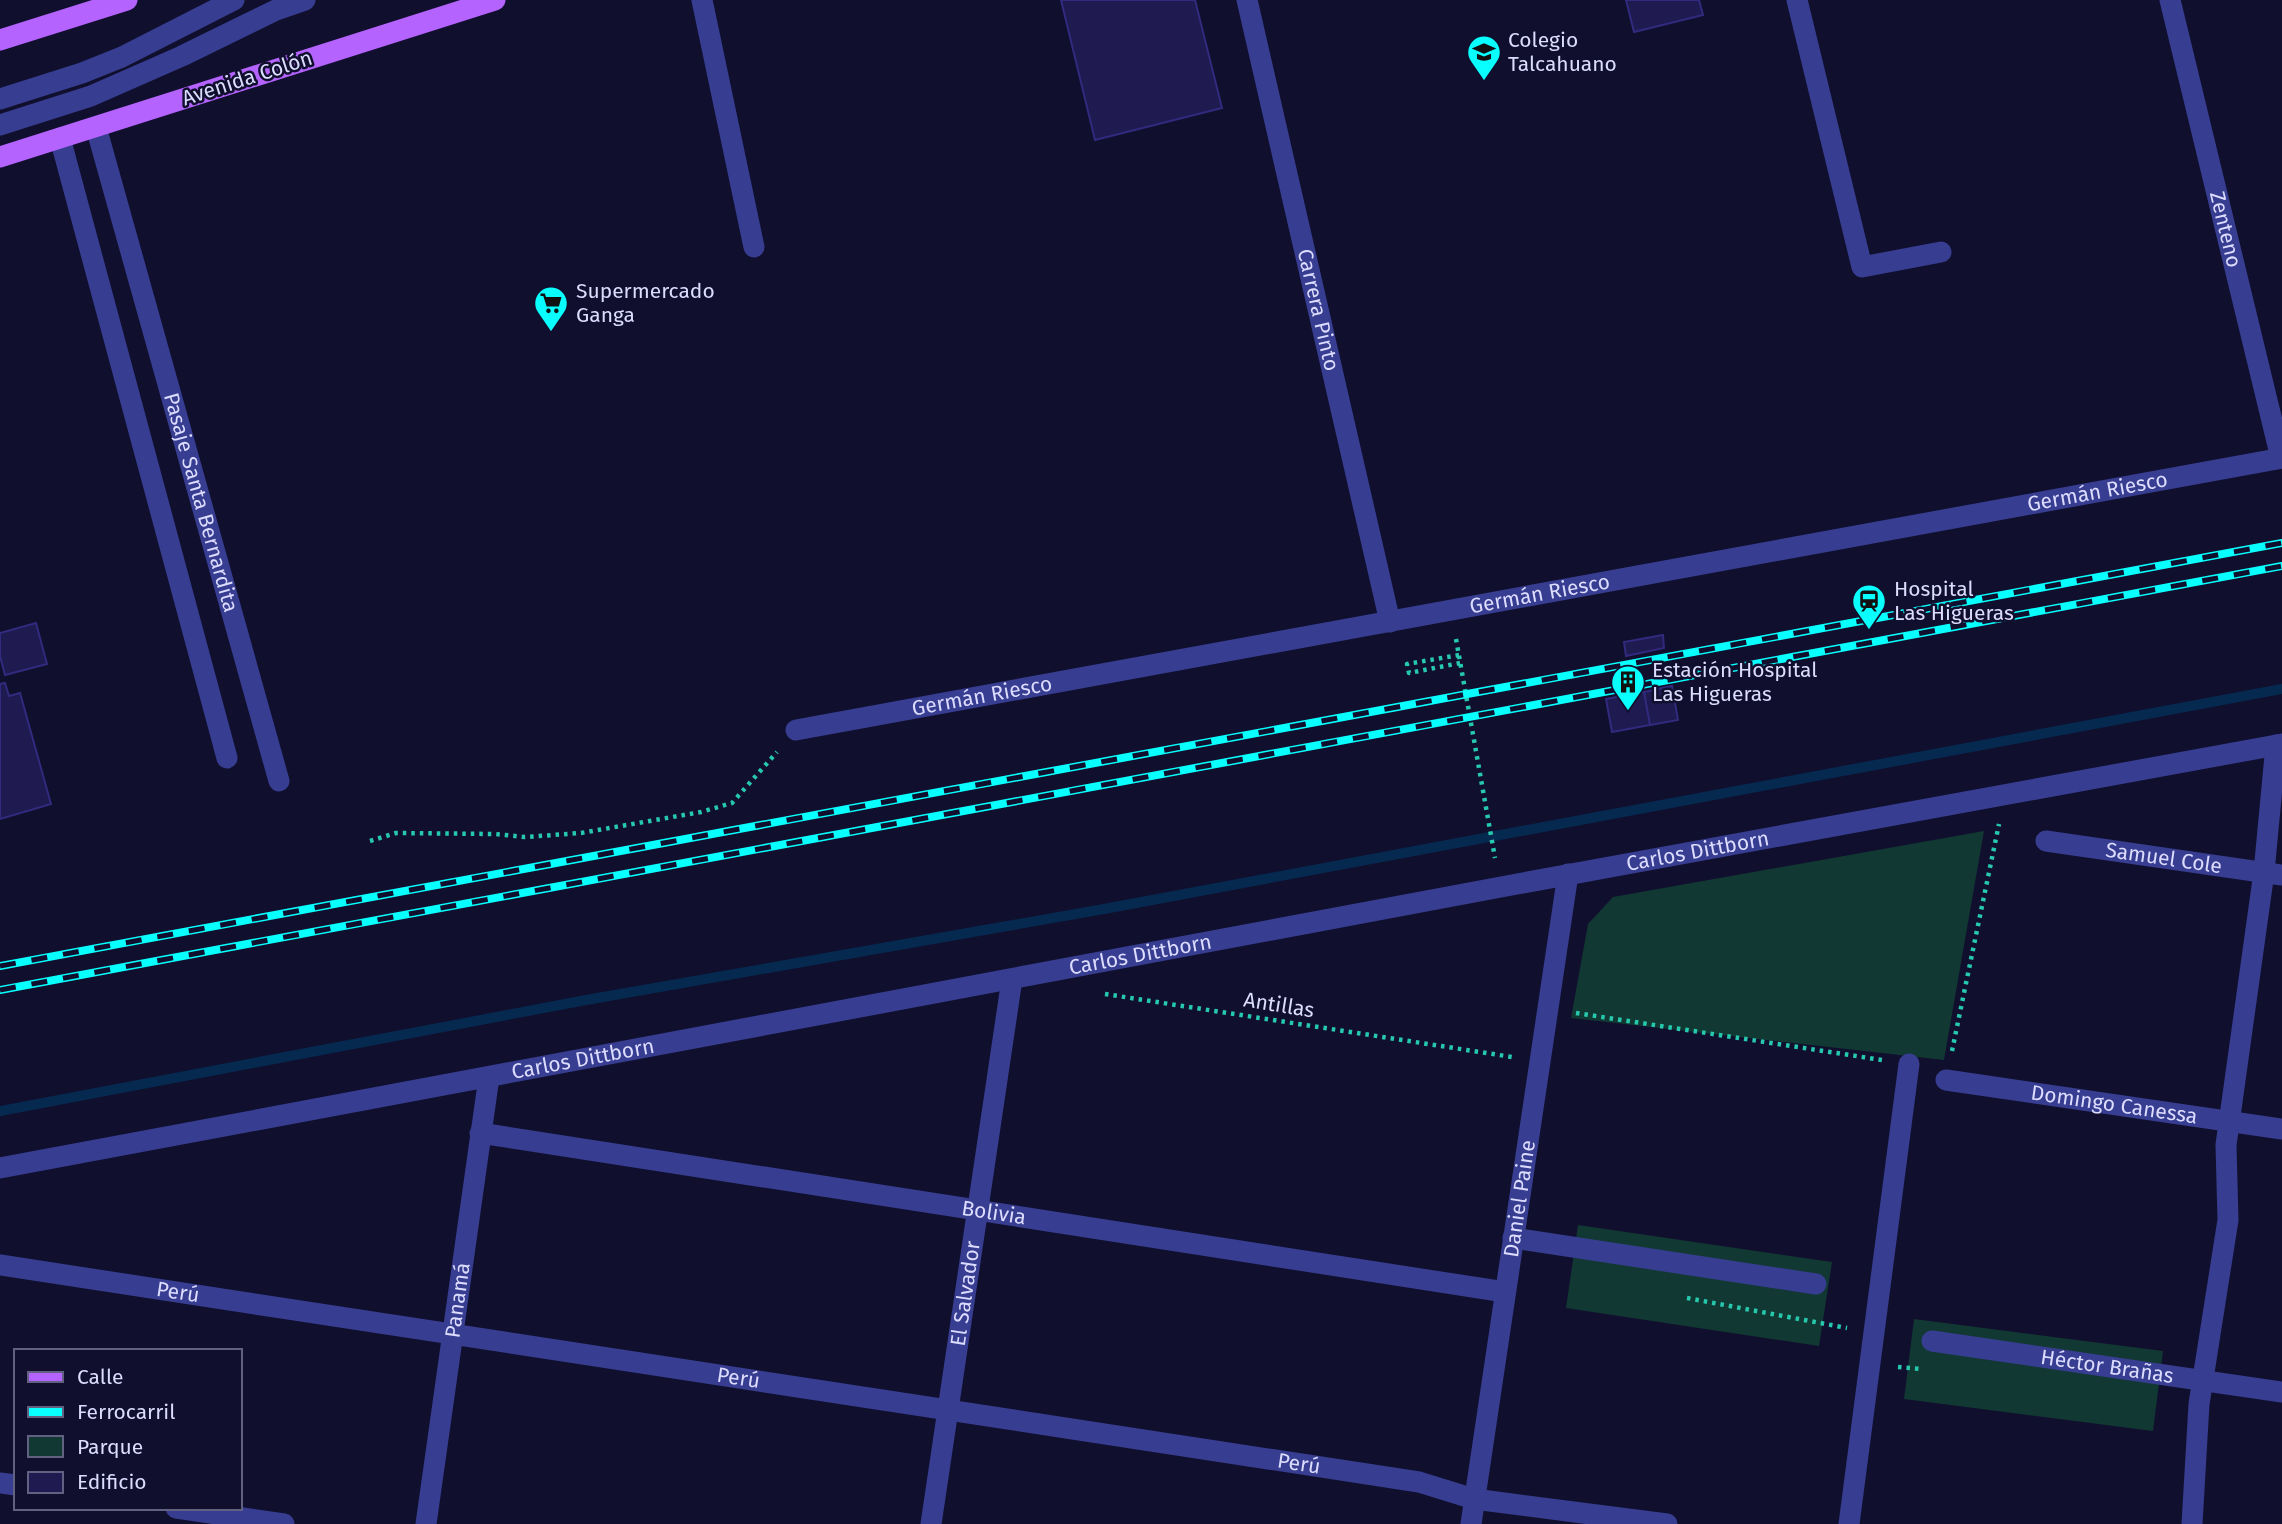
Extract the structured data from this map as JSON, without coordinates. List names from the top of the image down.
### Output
{
  "streets": {
    "main road": ["Avenida Colón"],
    "street": [
      "Zenteno",
      "Carrera Pinto",
      "Germán Riesco",
      "Pasaje Santa Bernardita",
      "Carlos Dittborn",
      "Samuel Cole",
      "Domingo Canessa",
      "Daniel Paine",
      "Bolivia",
      "Perú",
      "El Salvador",
      "Panamá",
      "Héctor Brañas"
    ],
    "path": ["Antillas"]
  },
  "crossings": [
    ["Avenida Colón", "Pasaje Santa Bernardita"],
    ["Zenteno", "Germán Riesco"],
    ["Carrera Pinto", "Germán Riesco"],
    ["Carlos Dittborn", "Daniel Paine"],
    ["Carlos Dittborn", "El Salvador"],
    ["Carlos Dittborn", "Panamá"],
    ["Antillas", "Daniel Paine"],
    ["Daniel Paine", "Bolivia"],
    ["Daniel Paine", "Perú"],
    ["Bolivia", "El Salvador"],
    ["Bolivia", "Panamá"],
    ["Perú", "El Salvador"],
    ["Perú", "Panamá"]
  ],
  "places": {
    "school or university": ["Colegio Talcahuano"],
    "supermarket": ["Supermercado Ganga"],
    "station": ["Hospital Las Higueras"],
    "building": ["Estación Hospital Las Higueras"]
  },
  "legend": [
    "Calle",
    "Ferrocarril",
    "Parque",
    "Edificio"
  ]
}
